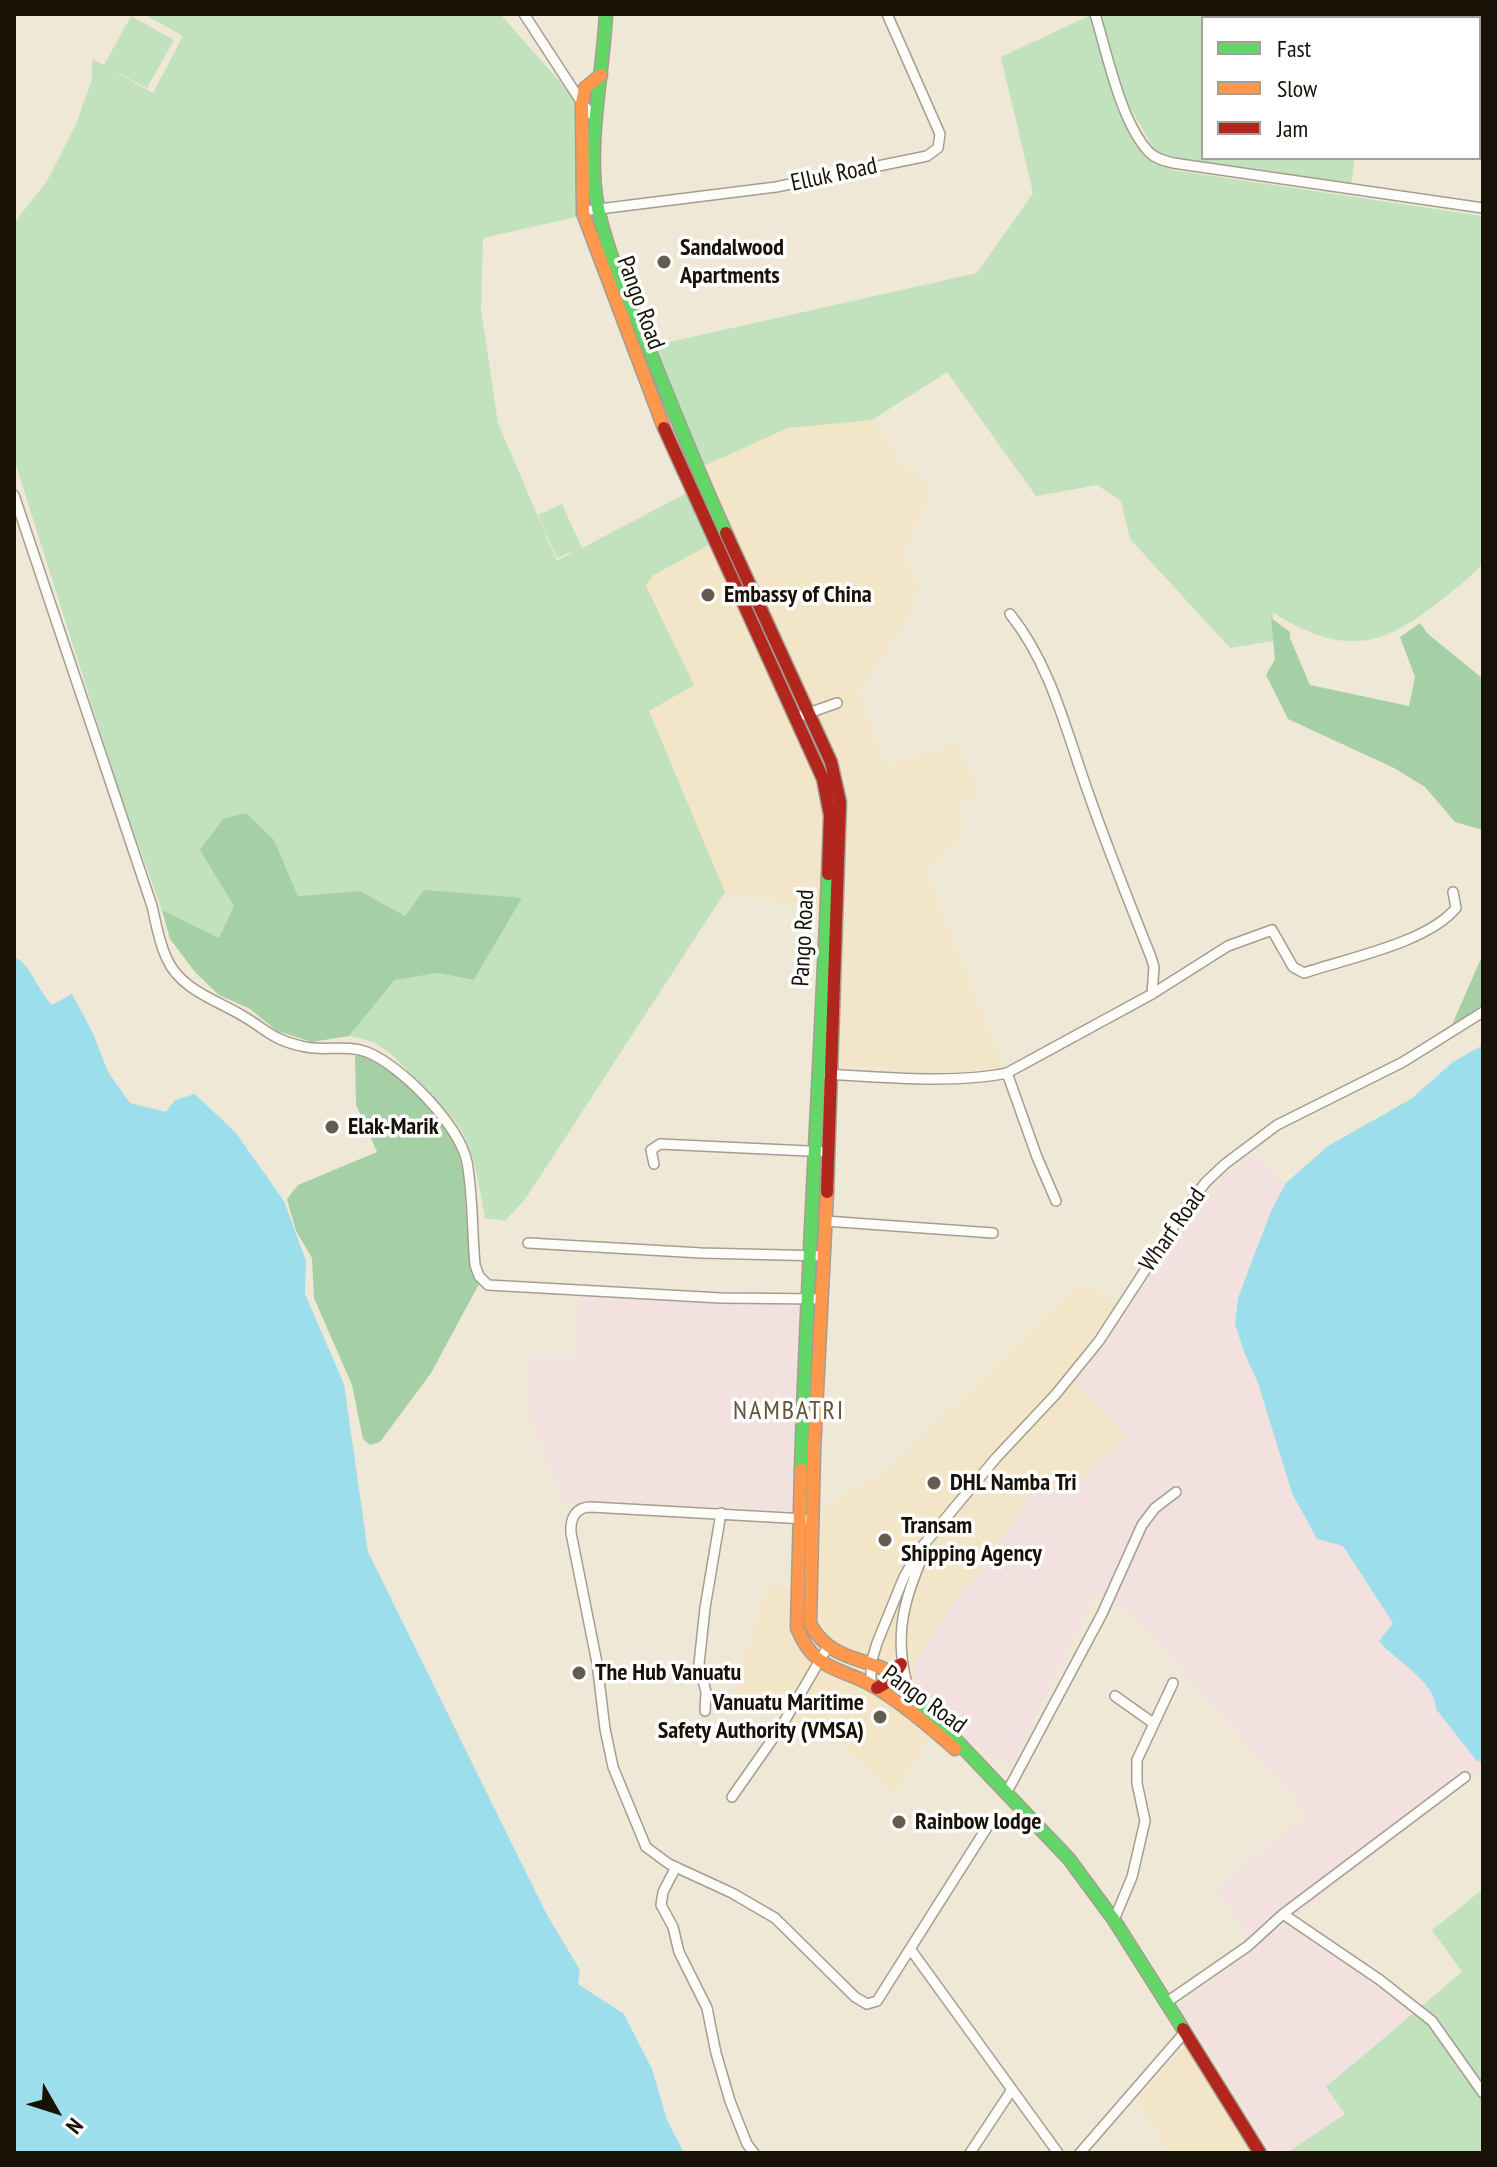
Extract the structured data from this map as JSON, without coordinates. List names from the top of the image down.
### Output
{
  "streets": {
    "street": ["Elluk Road", "Pango Road", "Wharf Road"]
  },
  "crossings": [
    ["Elluk Road", "Pango Road"],
    ["Pango Road", "Wharf Road"]
  ],
  "districts": ["NAMBATRI"],
  "places": [
    "Sandalwood Apartments",
    "Embassy of China",
    "Elak-Marik",
    "DHL Namba Tri",
    "Transam Shipping Agency",
    "The Hub Vanuatu",
    "Vanuatu Maritime Safety Authority (VMSA)",
    "Rainbow lodge"
  ],
  "legend": ["Fast", "Slow", "Jam"],
  "north": "bottom right"
}
